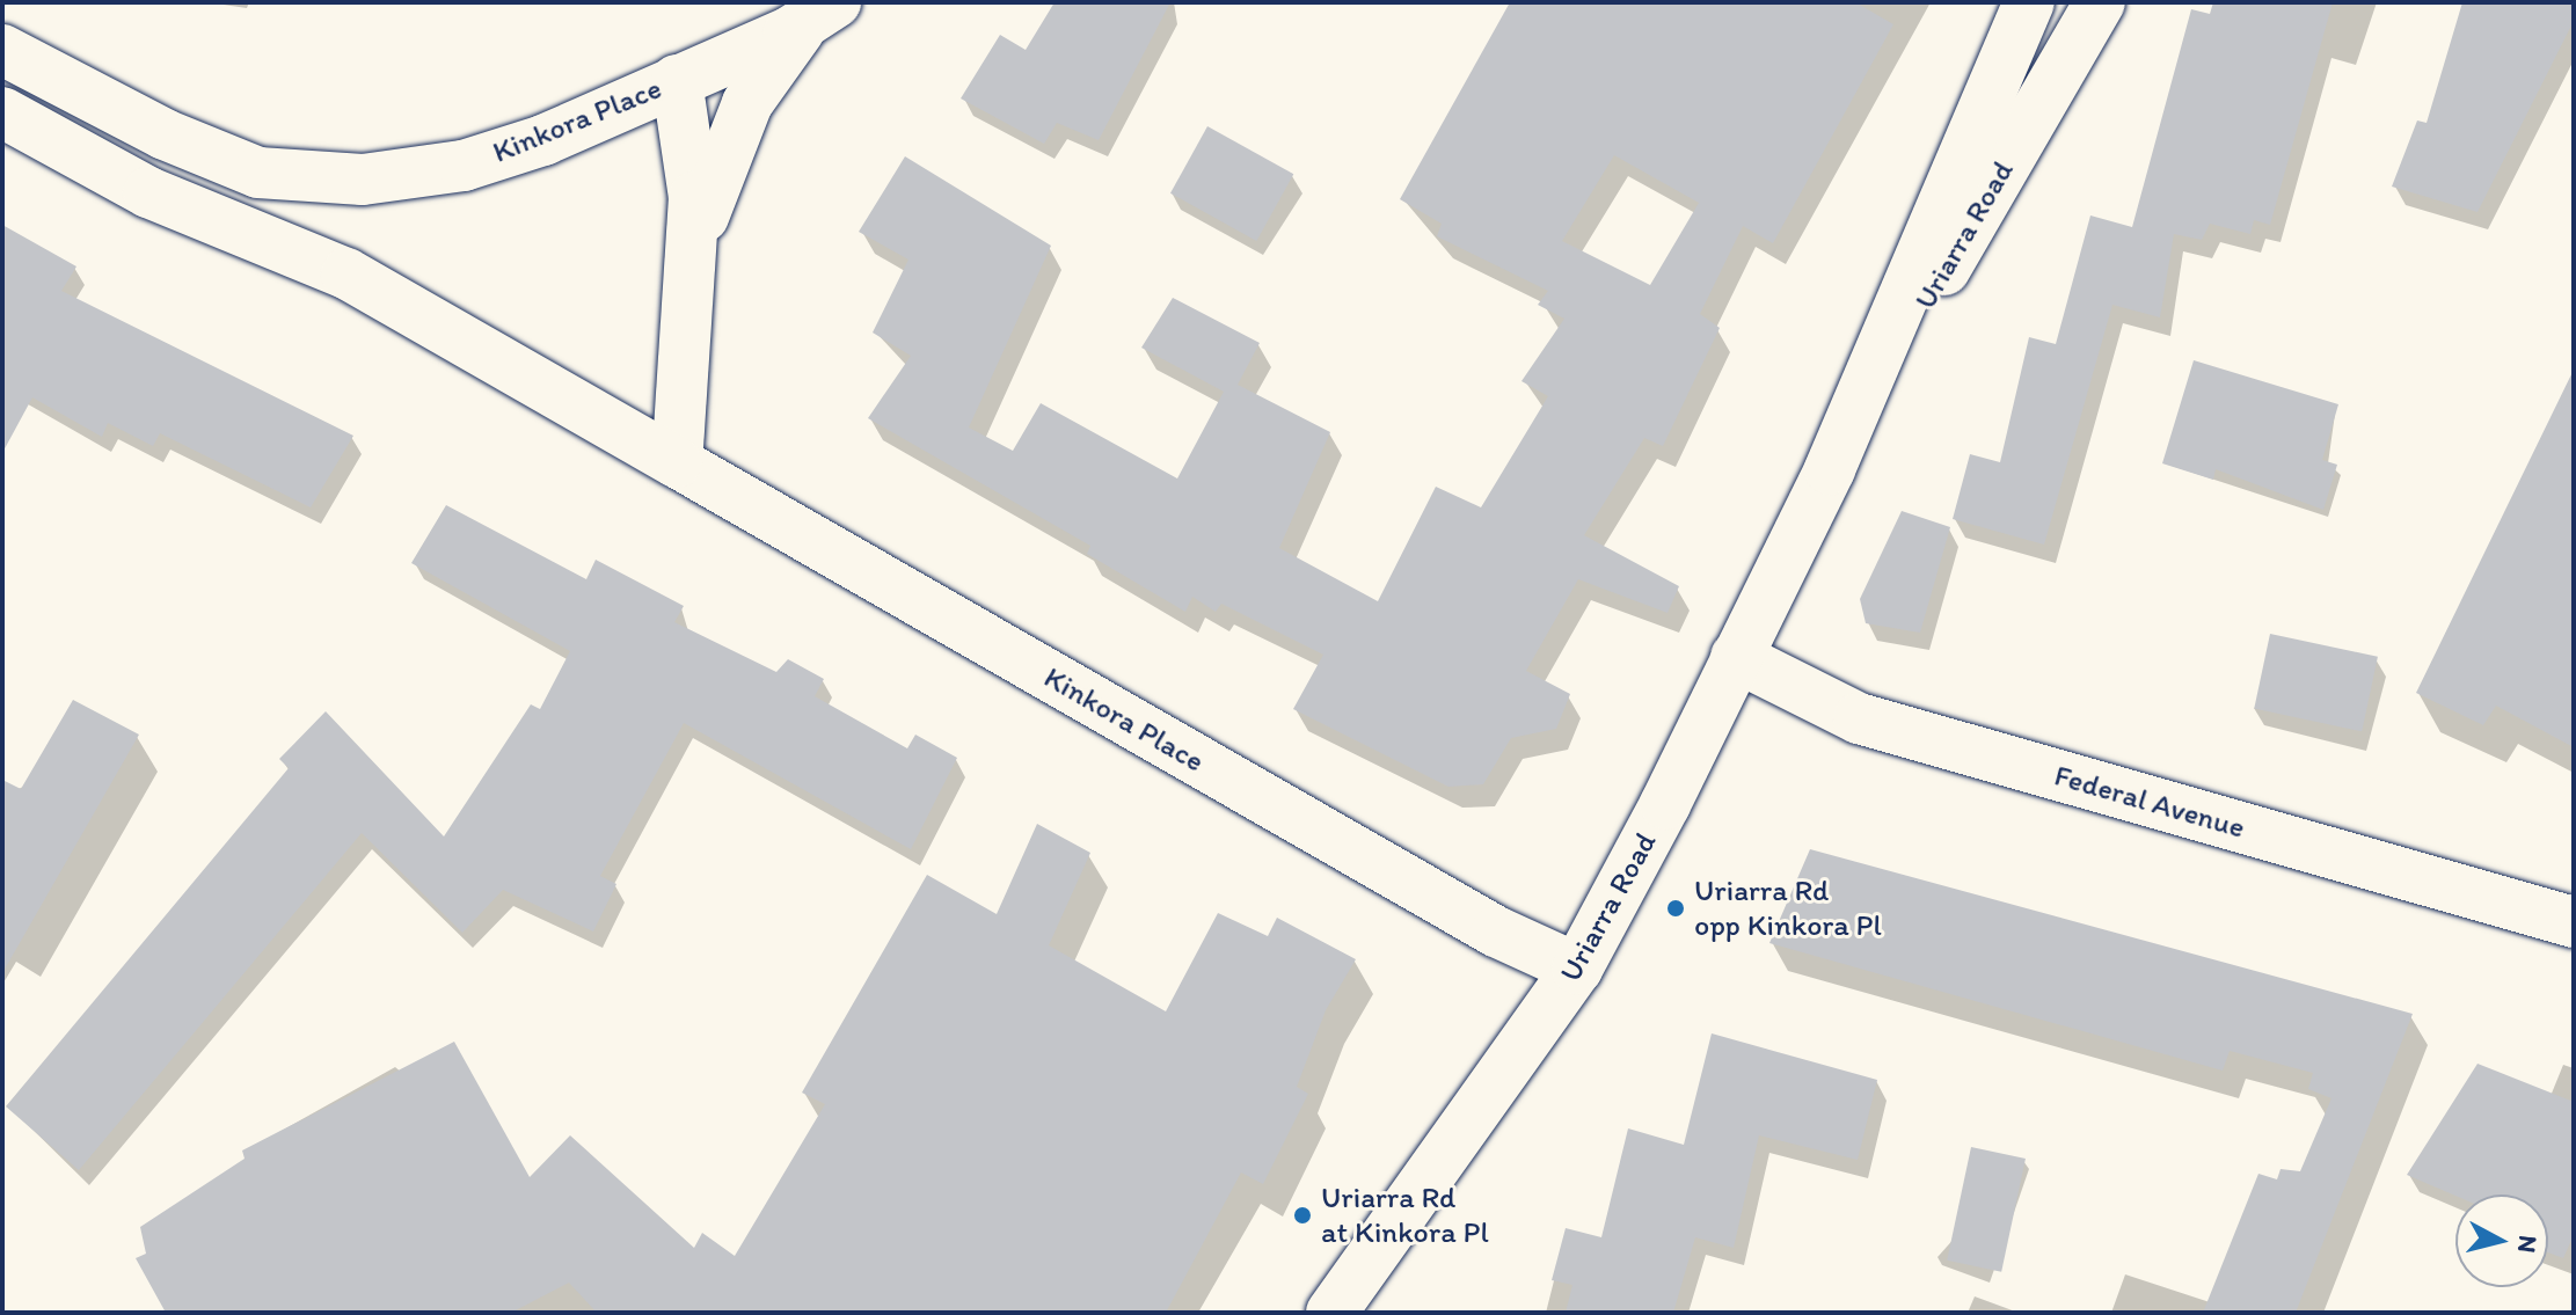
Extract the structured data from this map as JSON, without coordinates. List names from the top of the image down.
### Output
{
  "streets": {
    "street": ["Kinkora Place", "Uriarra Road", "Federal Avenue"]
  },
  "crossings": [
    ["Kinkora Place", "Uriarra Road"],
    ["Uriarra Road", "Federal Avenue"]
  ],
  "places": ["Uriarra Rd opp Kinkora Pl", "Uriarra Rd at Kinkora Pl"],
  "north": "right"
}
